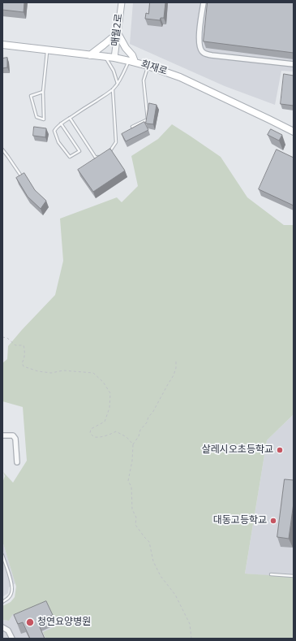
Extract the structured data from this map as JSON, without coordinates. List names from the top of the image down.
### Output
{
  "streets": {
    "main road": ["회재로"],
    "street": ["매월2로"]
  },
  "crossings": [
    ["매월2로", "회재로"]
  ],
  "places": ["살레시오초등학교", "대동고등학교", "청연요양병원"]
}
